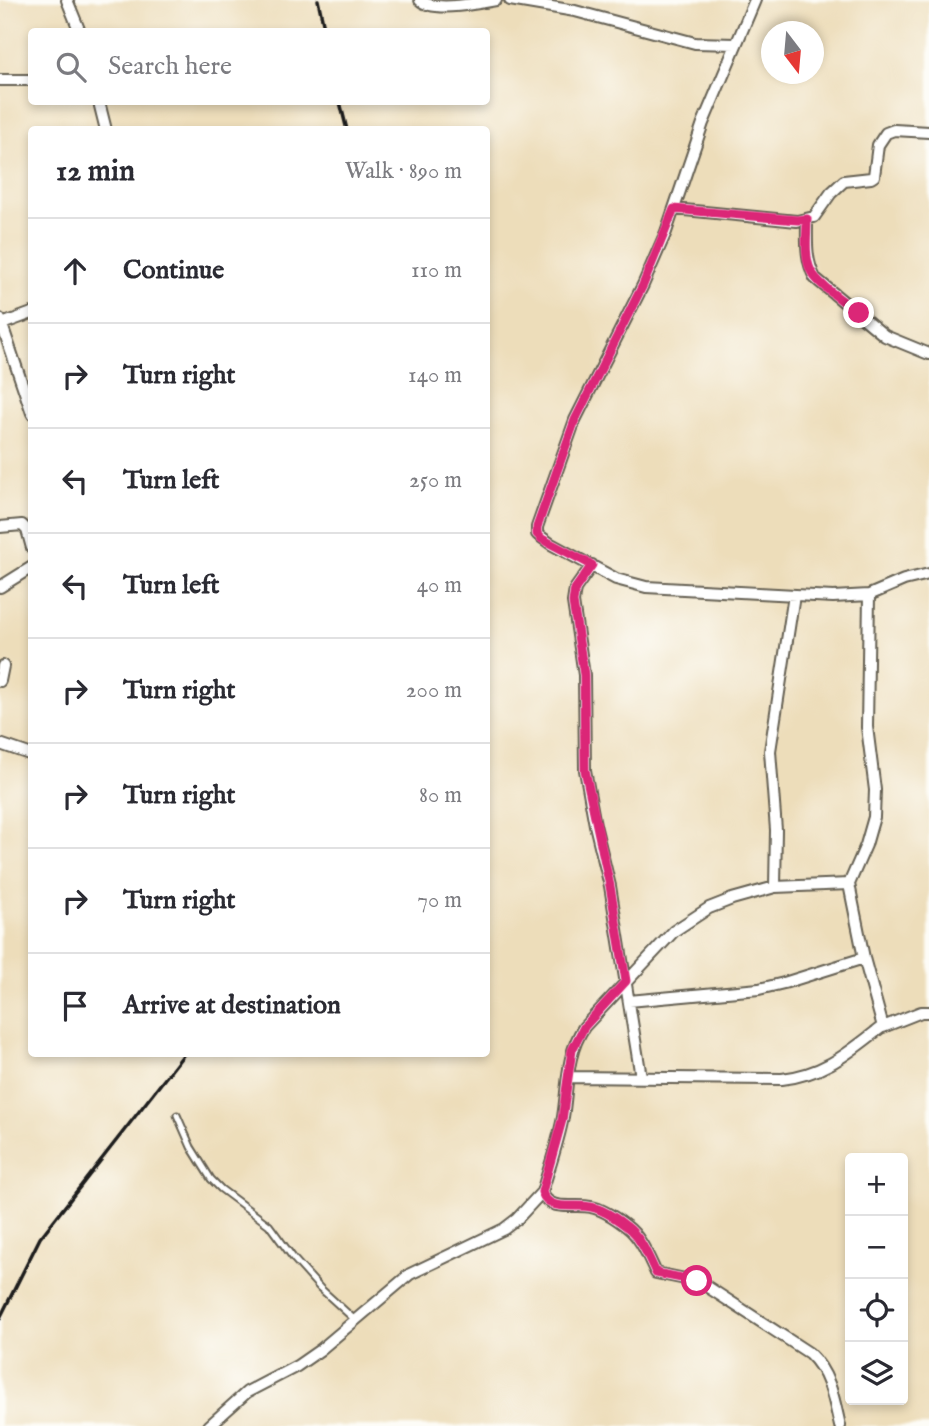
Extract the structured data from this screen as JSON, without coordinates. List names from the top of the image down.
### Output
{
  "north": "bottom",
  "page": {
    "search": "Search here",
    "heading": ["12 min", "Walk · 890 m"],
    "list": [
      ["Continue", "110 m"],
      ["Turn right", "140 m"],
      ["Turn left", "250 m"],
      ["Turn left", "40 m"],
      ["Turn right", "200 m"],
      ["Turn right", "80 m"],
      ["Turn right", "70 m"],
      "Arrive at destination"
    ],
    "map_buttons": ["+", "−"]
  }
}
